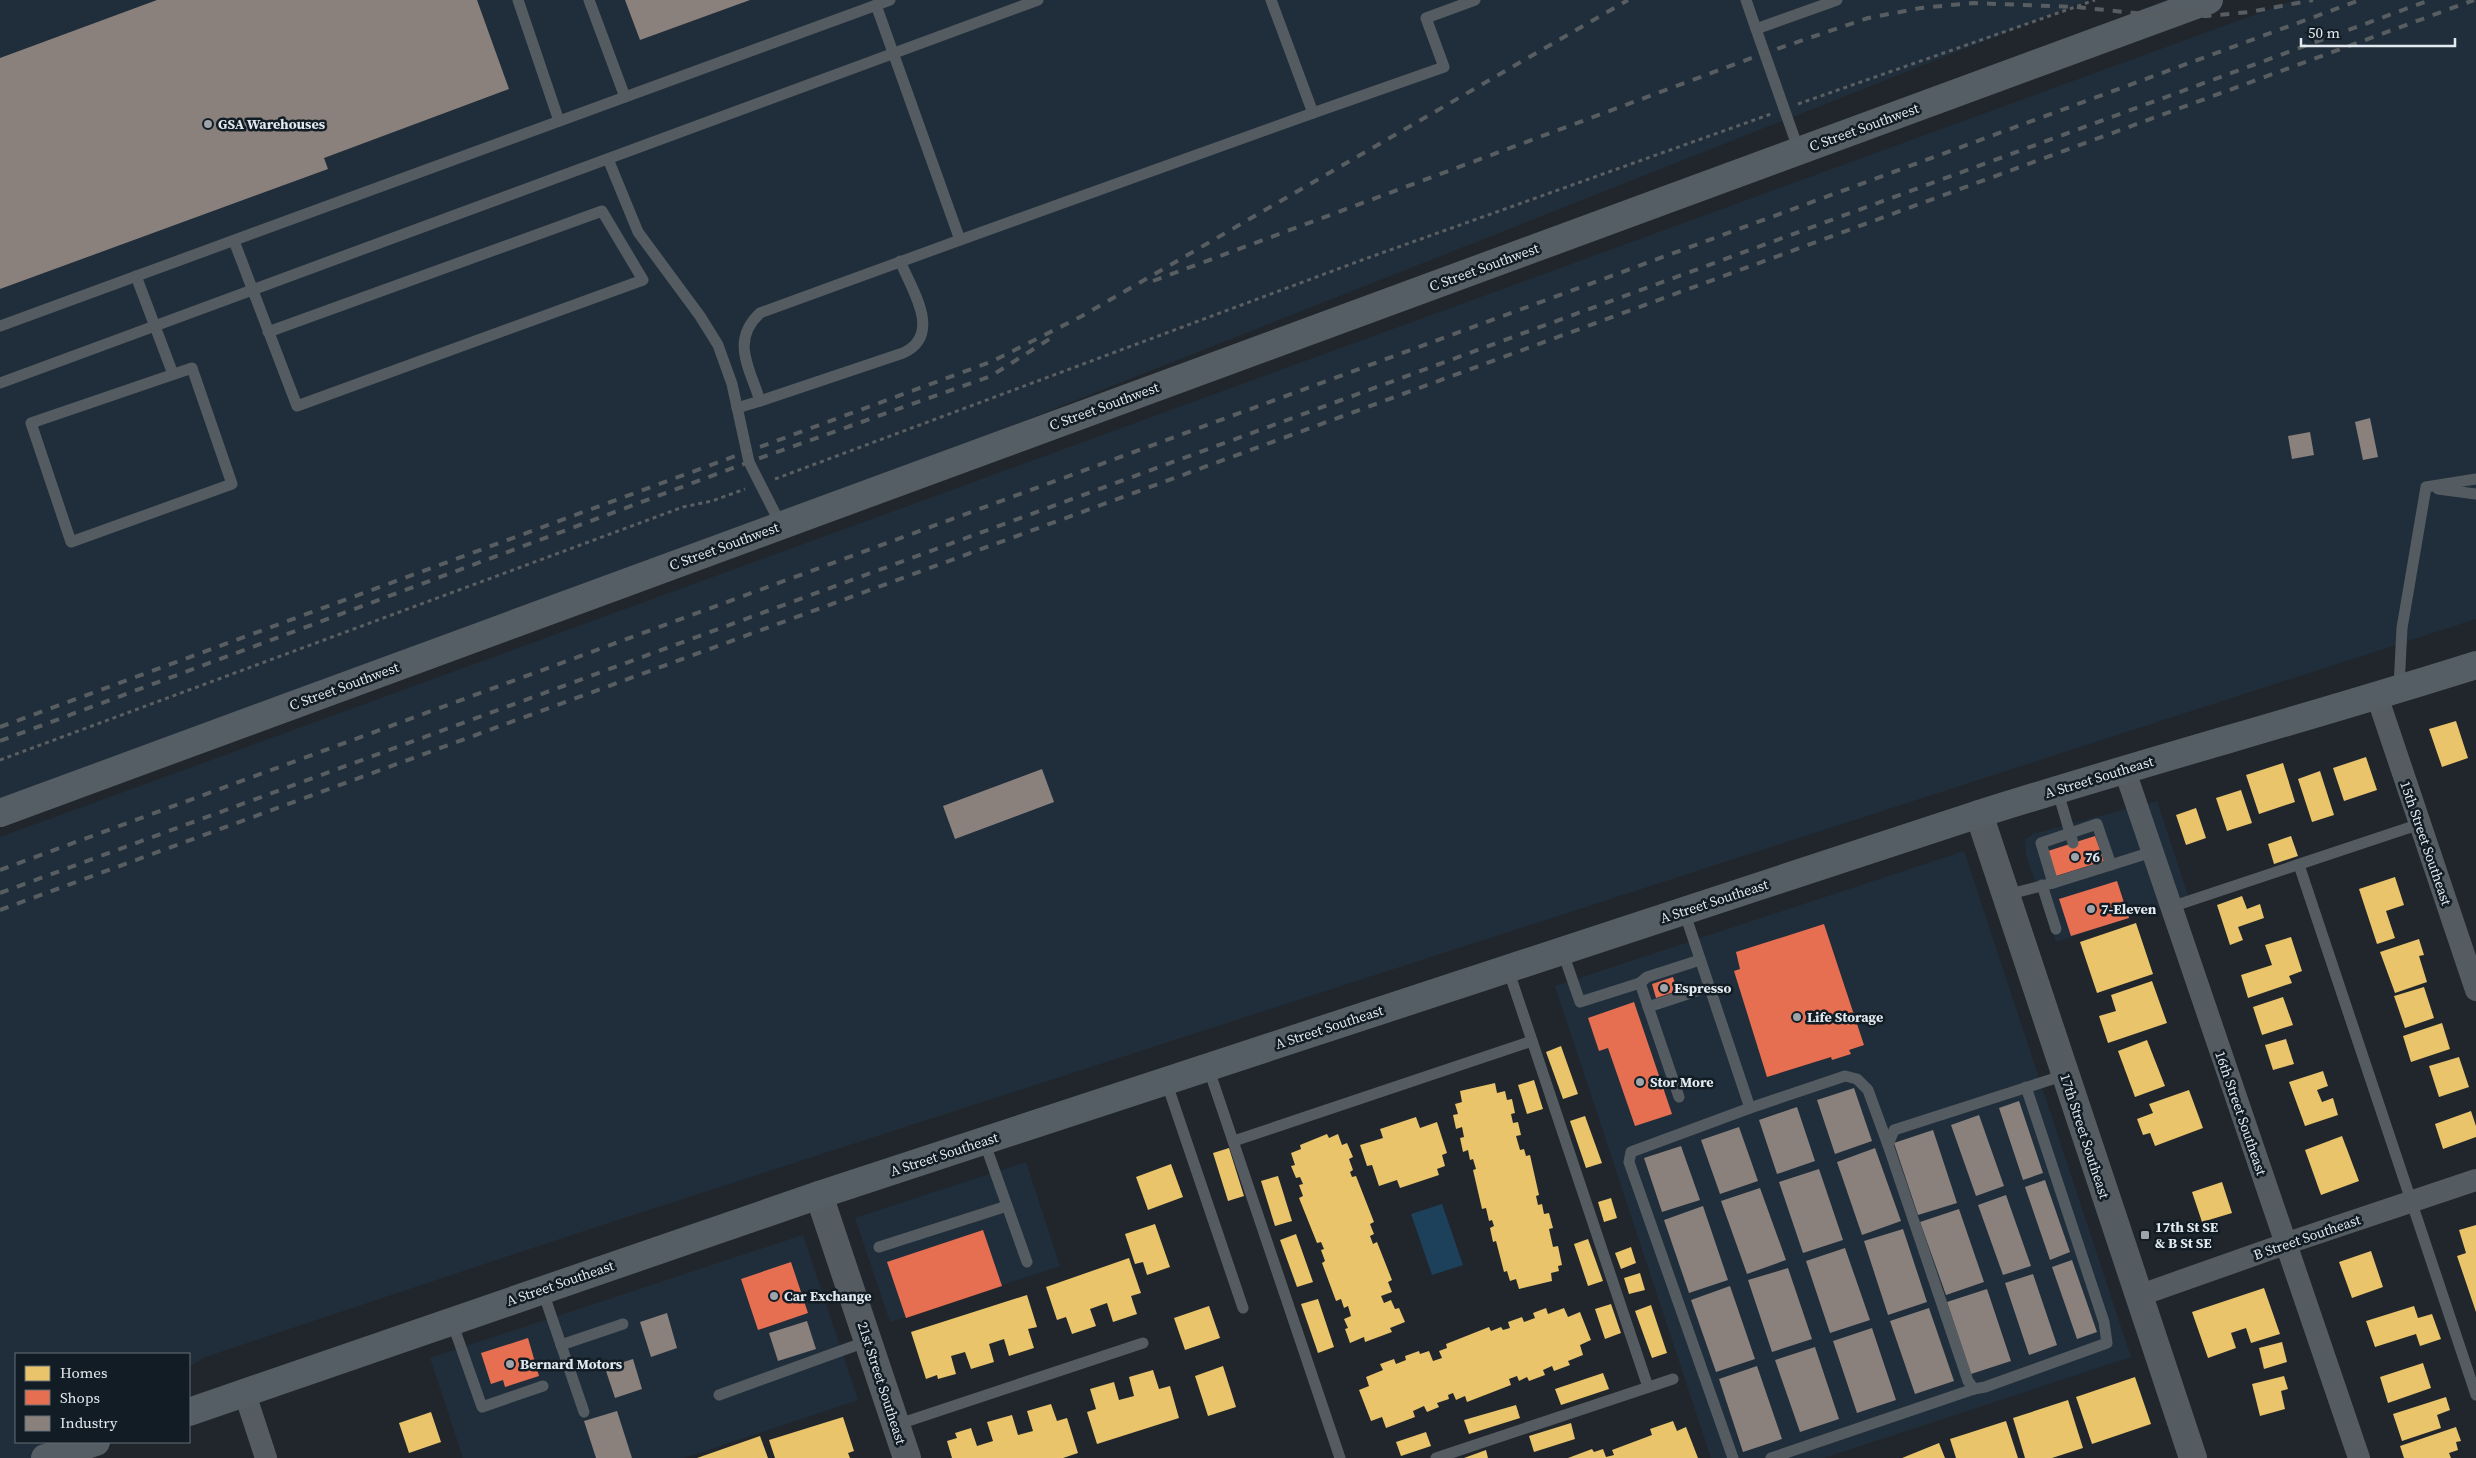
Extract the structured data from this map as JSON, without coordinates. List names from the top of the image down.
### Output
{
  "streets": {
    "main road": ["C Street Southwest", "A Street Southeast"],
    "street": [
      "15th Street Southeast",
      "16th Street Southeast",
      "17th Street Southeast",
      "B Street Southeast",
      "21st Street Southeast"
    ]
  },
  "crossings": [
    ["A Street Southeast", "15th Street Southeast"],
    ["A Street Southeast", "16th Street Southeast"],
    ["A Street Southeast", "17th Street Southeast"],
    ["A Street Southeast", "21st Street Southeast"],
    ["16th Street Southeast", "B Street Southeast"],
    ["17th Street Southeast", "B Street Southeast"]
  ],
  "places": {
    "other": [
      "GSA Warehouses",
      "76",
      "7-Eleven",
      "Espresso",
      "Life Storage",
      "Stor More",
      "Car Exchange",
      "Bernard Motors"
    ],
    "transit": ["17th St SE & B St SE"]
  },
  "legend": ["Homes", "Shops", "Industry"],
  "scale_bar": "50 m"
}
